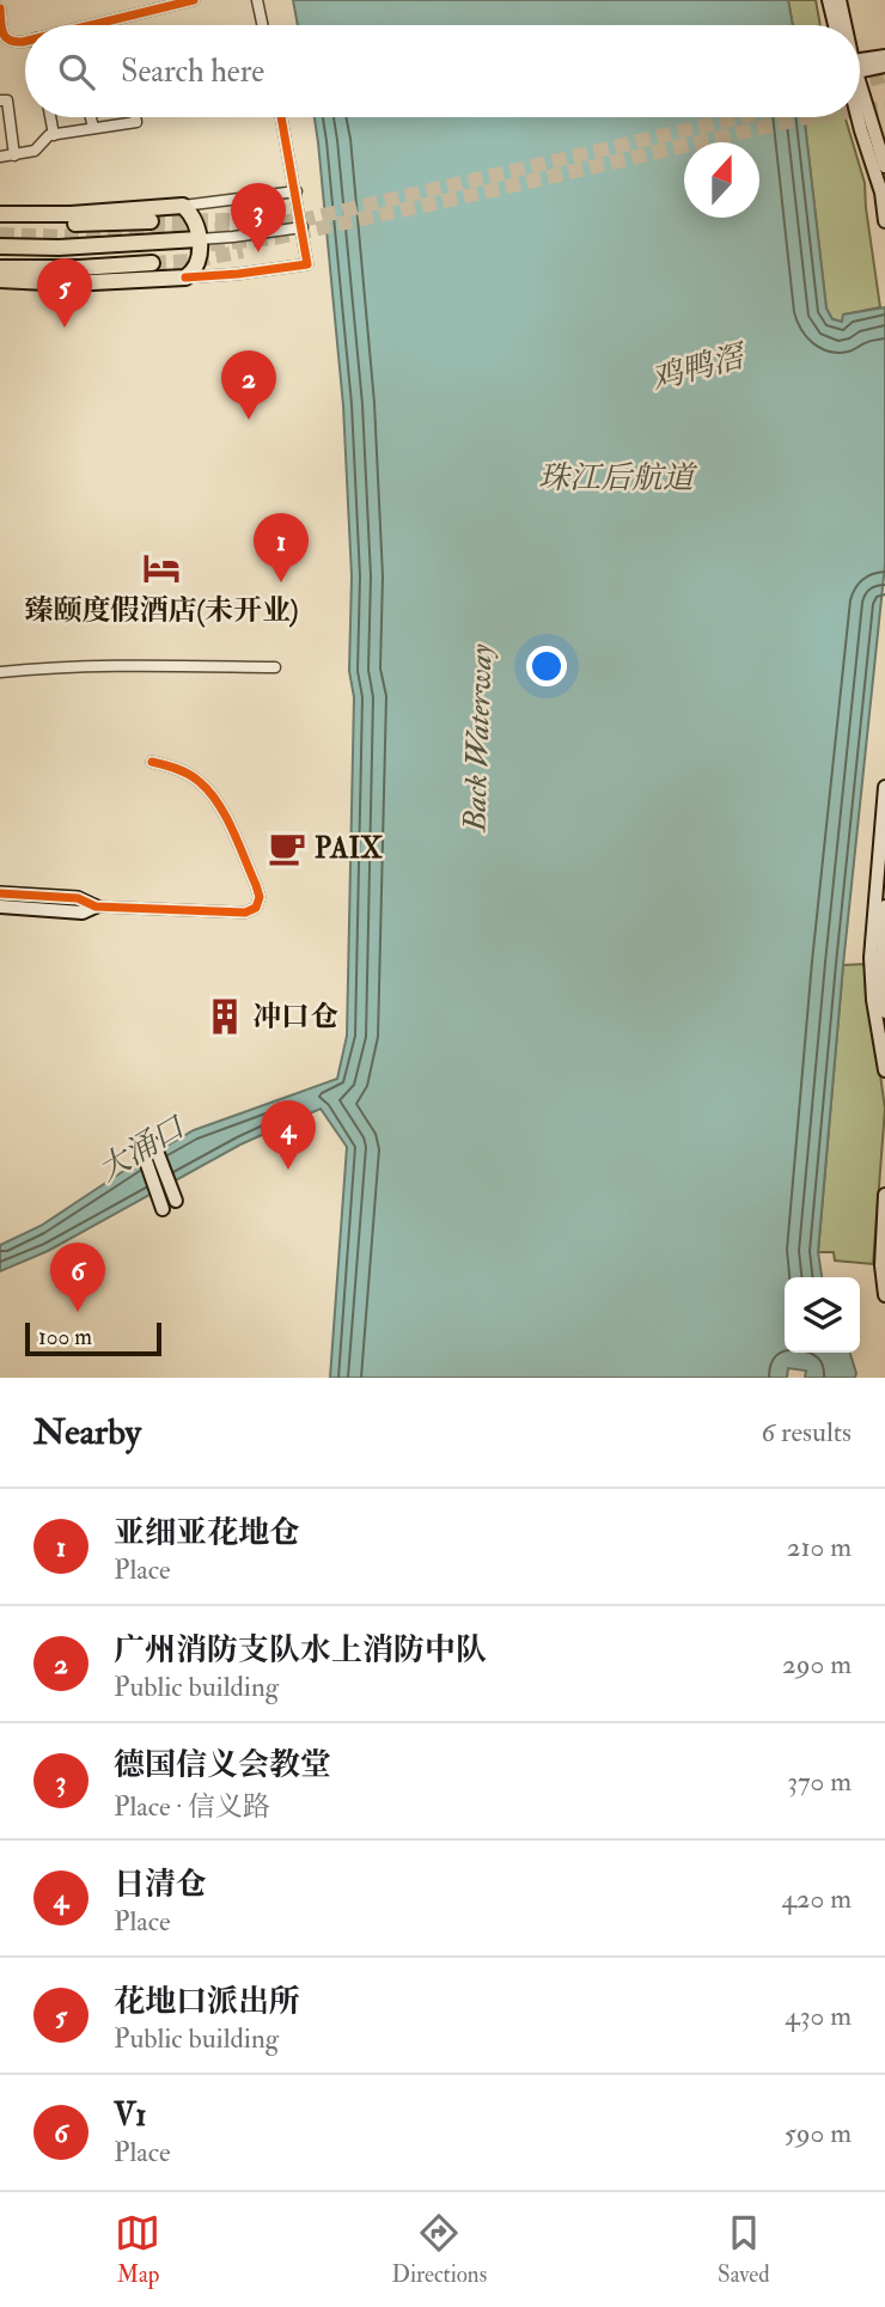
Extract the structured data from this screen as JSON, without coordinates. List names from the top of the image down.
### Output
{
  "water": [
    "鸡鸭滘",
    "珠江后航道",
    "Back Waterway",
    "大涌口"
  ],
  "places": {
    "hotel": ["臻颐度假酒店(未开业)"],
    "cafe": ["PAIX"],
    "building": ["冲口仓"]
  },
  "scale_bar": "100 m",
  "north": "top",
  "page": {
    "search": "Search here",
    "pins": [
      "3",
      "5",
      "2",
      "1",
      "4",
      "6"
    ],
    "scale": "100 m",
    "heading": ["Nearby", "6 results"],
    "list": [
      {
        "mark": "1",
        "name": "亚细亚花地仓",
        "note": "Place",
        "value": "210 m"
      },
      {
        "mark": "2",
        "name": "广州消防支队水上消防中队",
        "note": "Public building",
        "value": "290 m"
      },
      {
        "mark": "3",
        "name": "德国信义会教堂",
        "note": "Place · 信义路",
        "value": "370 m"
      },
      {
        "mark": "4",
        "name": "日清仓",
        "note": "Place",
        "value": "420 m"
      },
      {
        "mark": "5",
        "name": "花地口派出所",
        "note": "Public building",
        "value": "430 m"
      },
      {
        "mark": "6",
        "name": "V1",
        "note": "Place",
        "value": "590 m"
      }
    ],
    "nav": ["Map", "Directions", "Saved"]
  }
}
